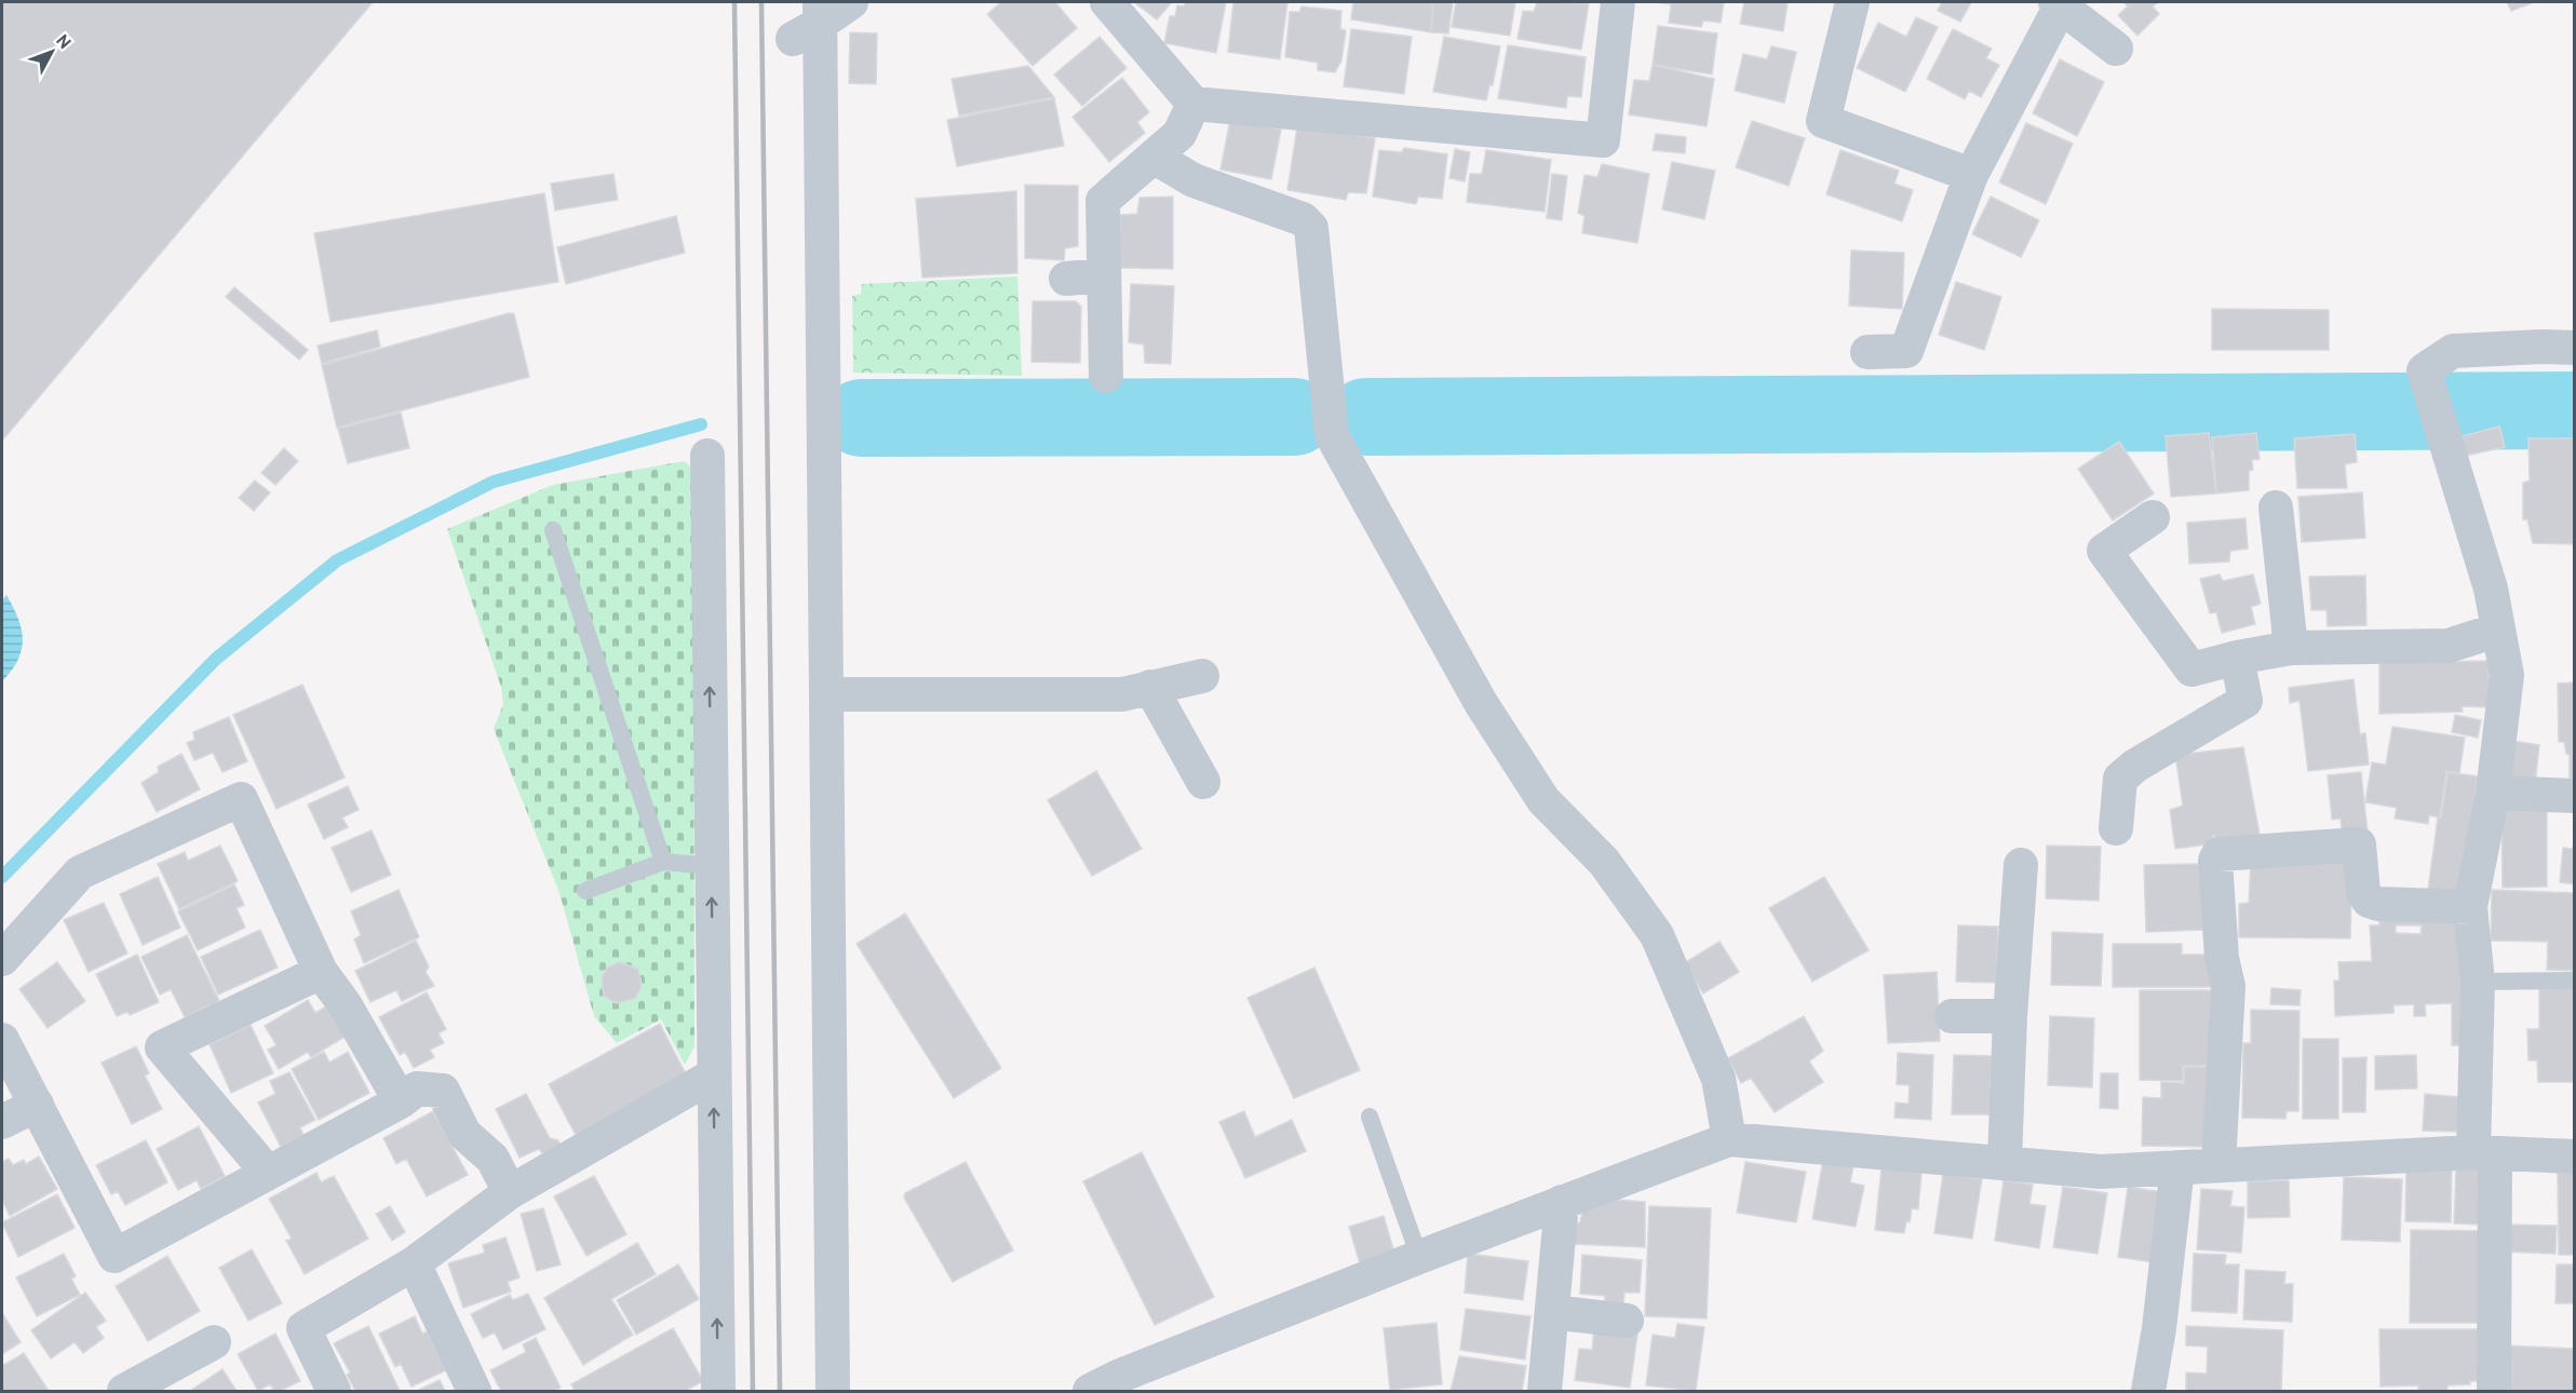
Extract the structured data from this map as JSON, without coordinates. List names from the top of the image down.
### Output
{
  "north": "top right"
}
